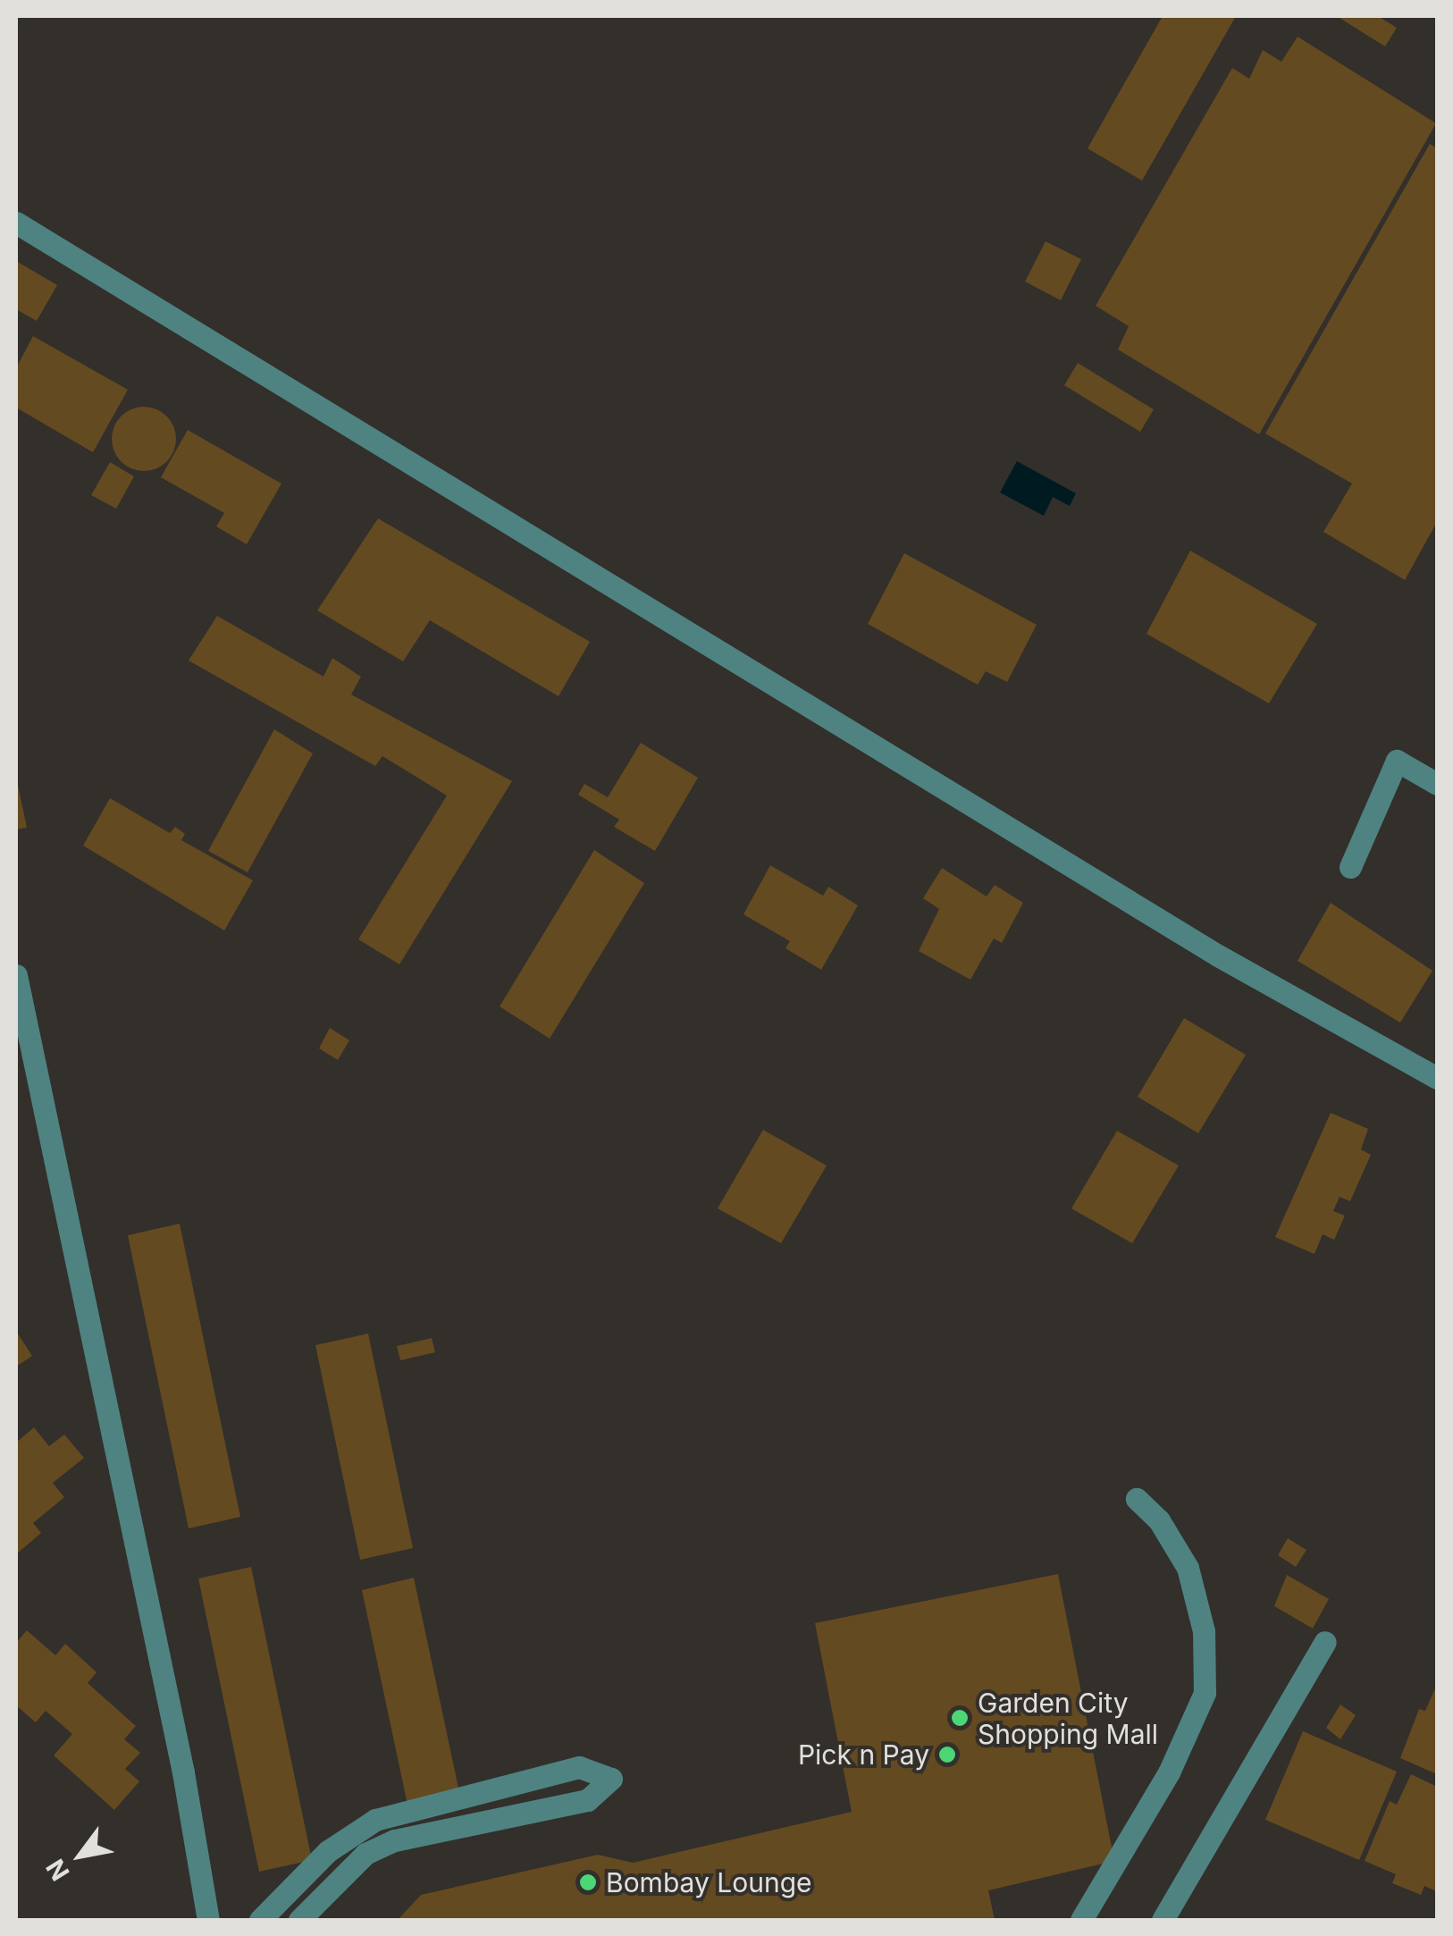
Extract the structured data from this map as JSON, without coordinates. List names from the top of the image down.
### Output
{
  "places": ["Garden City Shopping Mall", "Pick n Pay", "Bombay Lounge"],
  "north": "bottom left"
}
